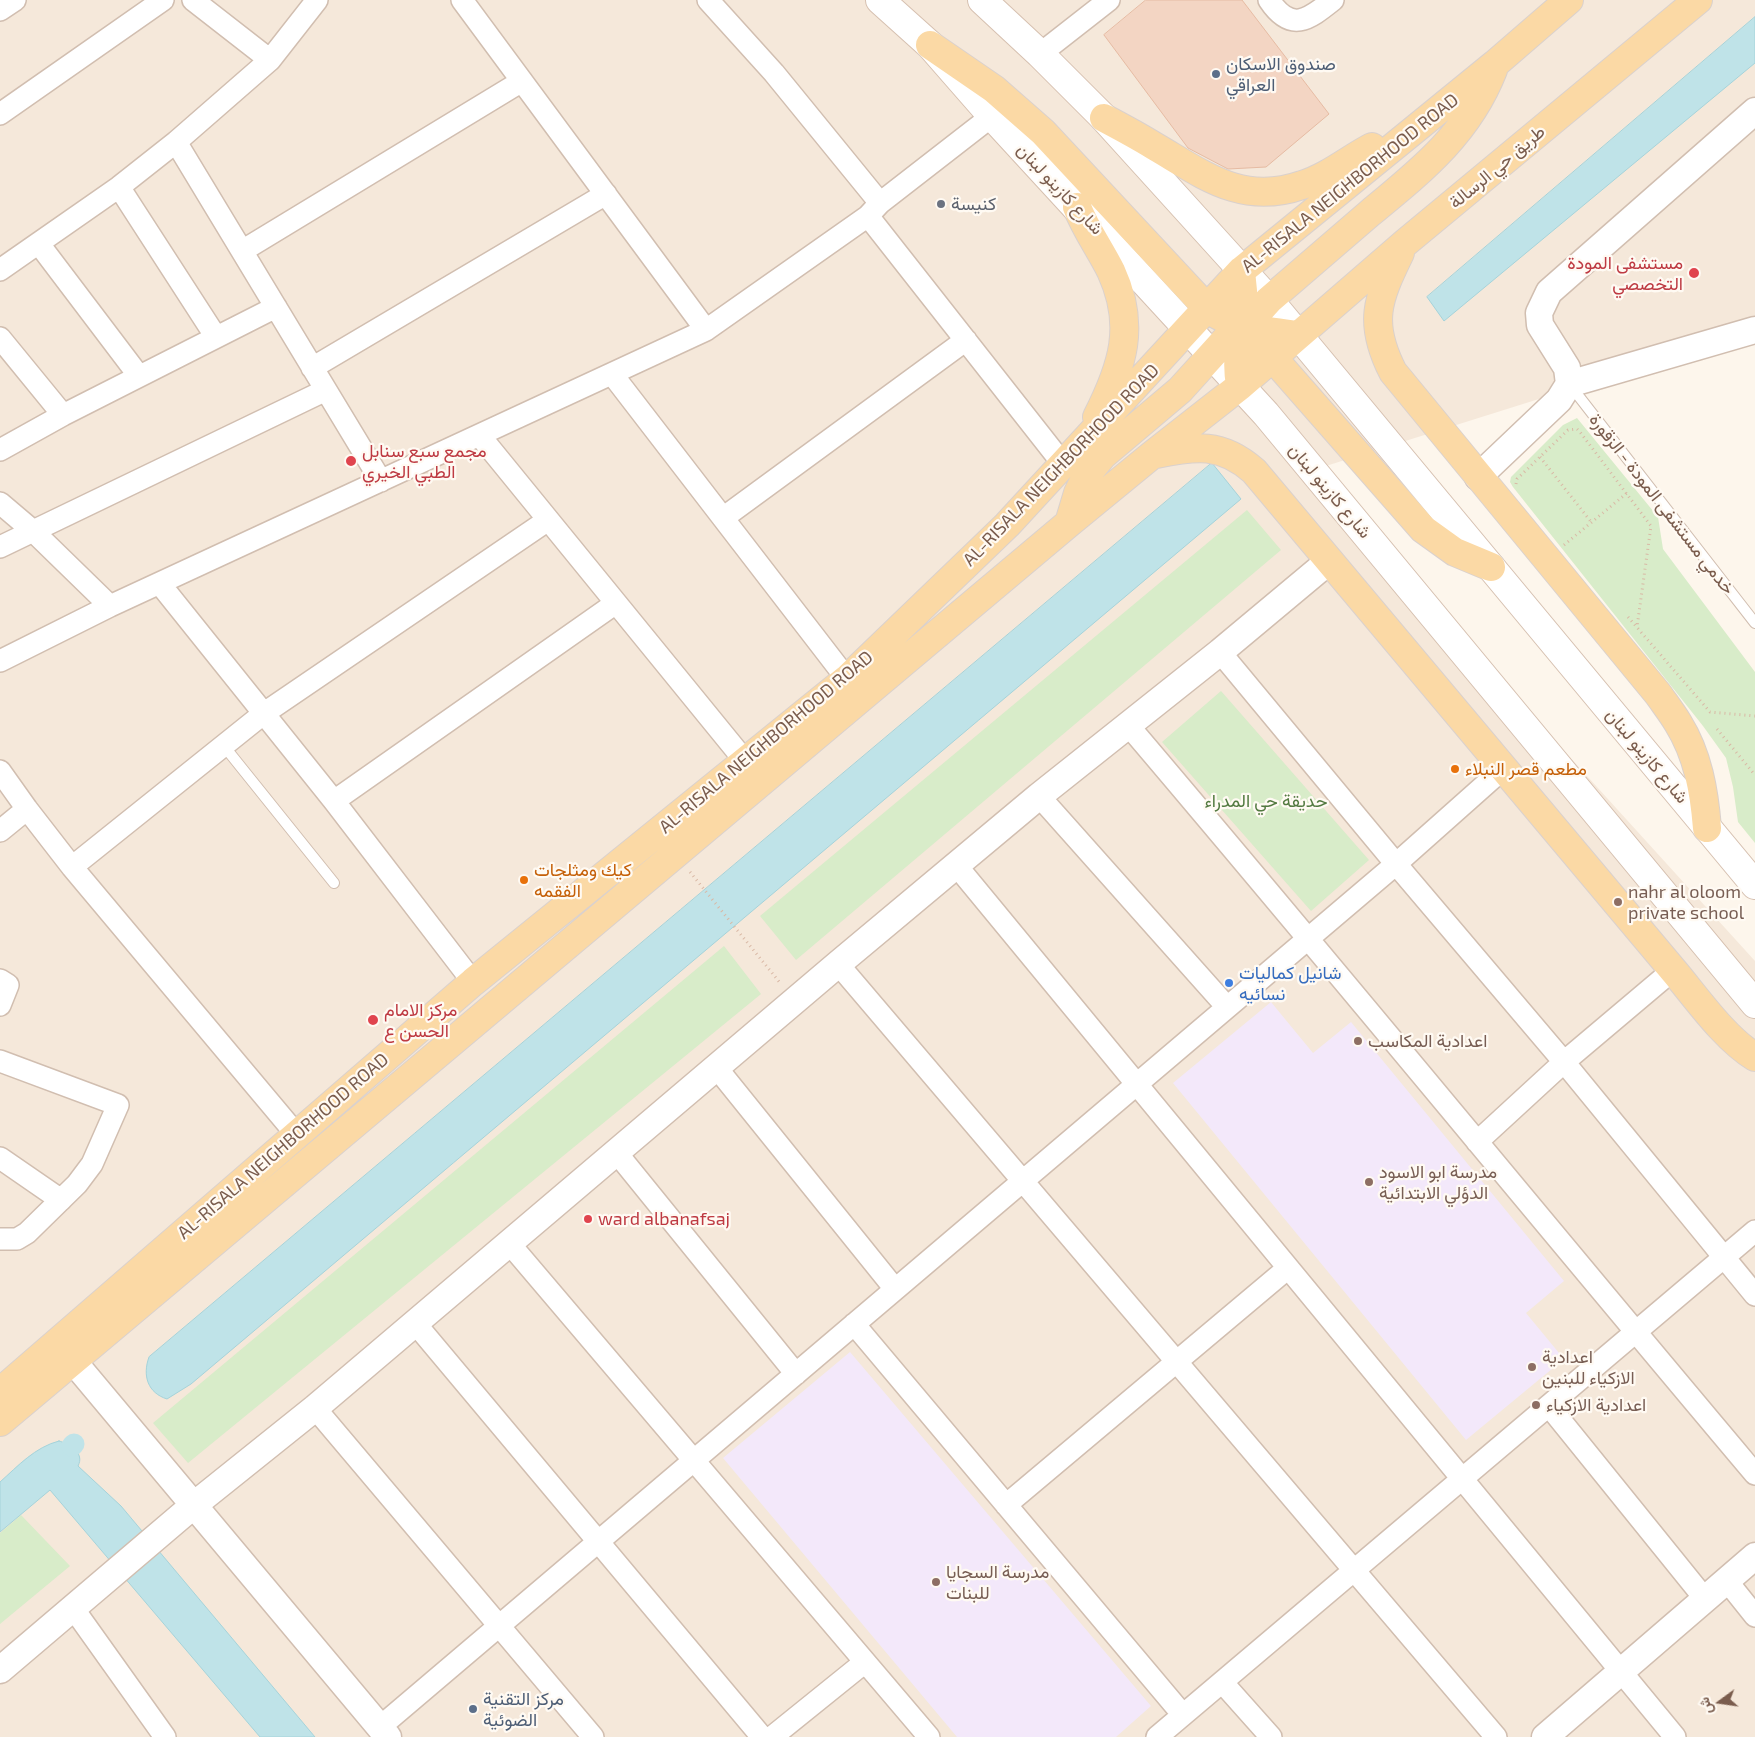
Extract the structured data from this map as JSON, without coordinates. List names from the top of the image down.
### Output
{
  "streets": {
    "main road": ["طريق حي الرسالة", "AL-RISALA NEIGHBORHOOD ROAD", "شارع كازينو لبنان"],
    "lane": ["خدمي مستشفى المودة - الزقورة"]
  },
  "crossings": [
    ["طريق حي الرسالة", "AL-RISALA NEIGHBORHOOD ROAD"],
    ["طريق حي الرسالة", "شارع كازينو لبنان"],
    ["AL-RISALA NEIGHBORHOOD ROAD", "شارع كازينو لبنان"]
  ],
  "parks": ["حديقة حي المدراء"],
  "places": [
    "صندوق الاسكان العراقي",
    "كنيسة",
    "مستشفى المودة التخصصي",
    "مجمع سبع سنابل الطبي الخيري",
    "مطعم قصر النبلاء",
    "كيك ومثلجات الفقمه",
    "nahr al oloom private school",
    "شانيل كماليات نسائيه",
    "مركز الامام الحسن ع",
    "اعدادية المكاسب",
    "مدرسة ابو الاسود الدؤلي الابتدائية",
    "ward albanafsaj",
    "اعدادية الازكياء للبنين",
    "اعدادية الازكياء",
    "مدرسة السجايا للبنات",
    "مركز التقنية الضوئية"
  ],
  "north": "left"
}
